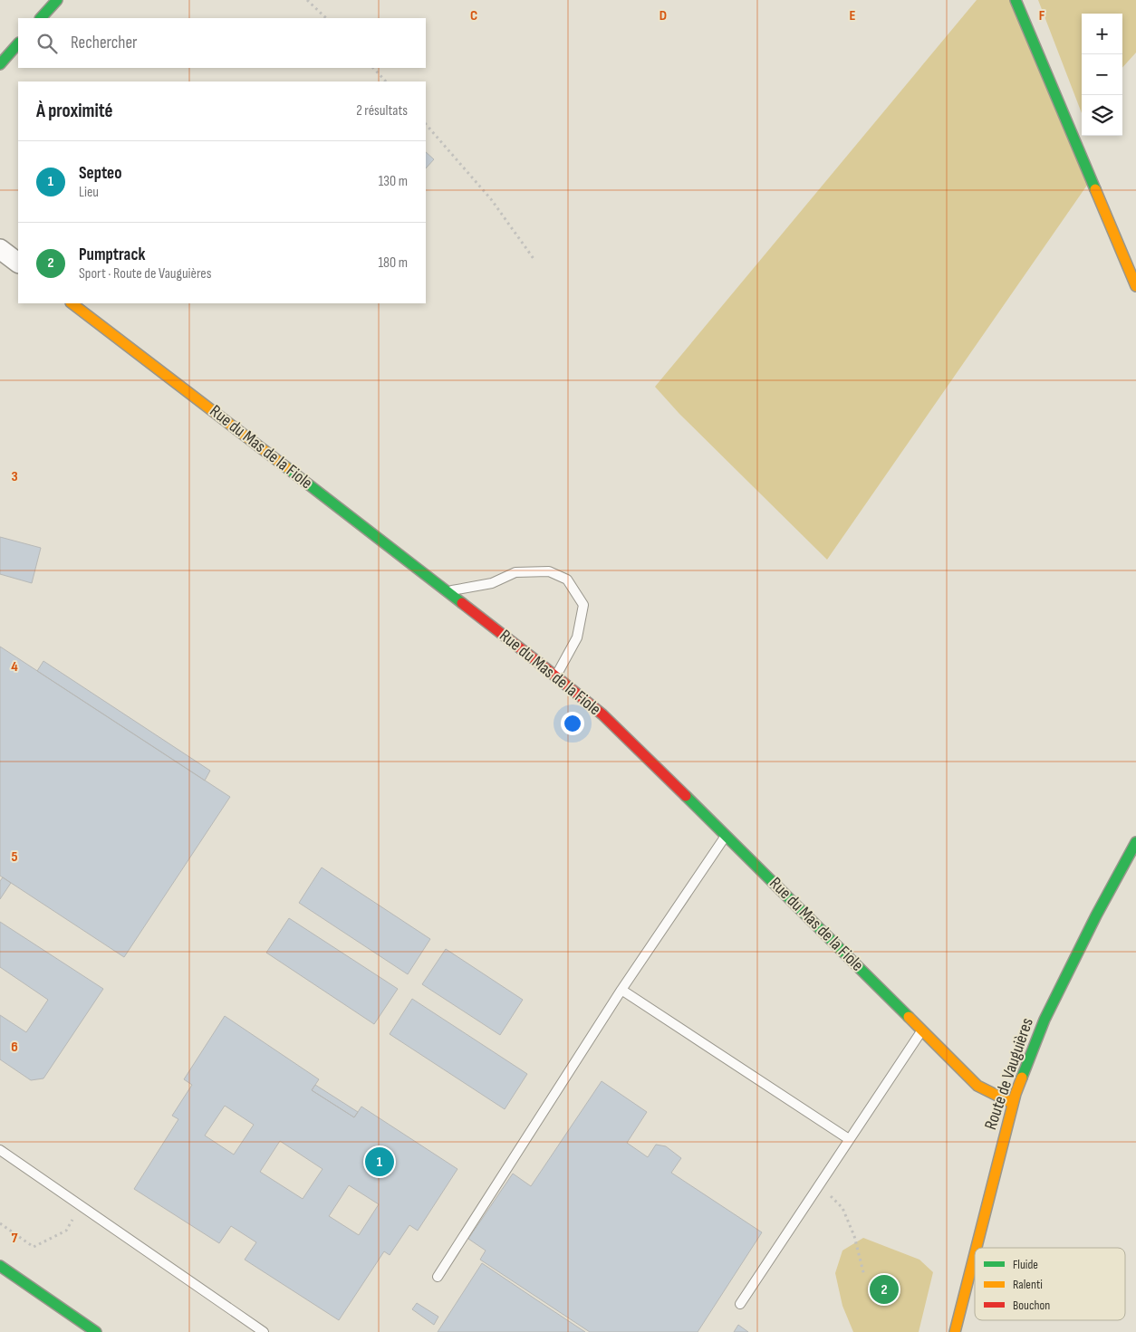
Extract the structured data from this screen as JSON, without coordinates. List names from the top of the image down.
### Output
{
  "streets": {
    "street": ["Rue du Mas de la Fiole", "Route de Vauguières"]
  },
  "crossings": [
    ["Rue du Mas de la Fiole", "Route de Vauguières"]
  ],
  "legend": ["Fluide", "Ralenti", "Bouchon"],
  "page": {
    "map_buttons": ["+", "−"],
    "search": "Rechercher",
    "heading": ["À proximité", "2 résultats"],
    "list": [
      {
        "mark": "1",
        "name": "Septeo",
        "note": "Lieu",
        "value": "130 m"
      },
      {
        "mark": "2",
        "name": "Pumptrack",
        "note": "Sport · Route de Vauguières",
        "value": "180 m"
      }
    ],
    "pins": ["1", "2"]
  },
  "grid": {
    "columns": [
      "C",
      "D",
      "E",
      "F"
    ],
    "rows": [
      "3",
      "4",
      "5",
      "6",
      "7"
    ]
  }
}
